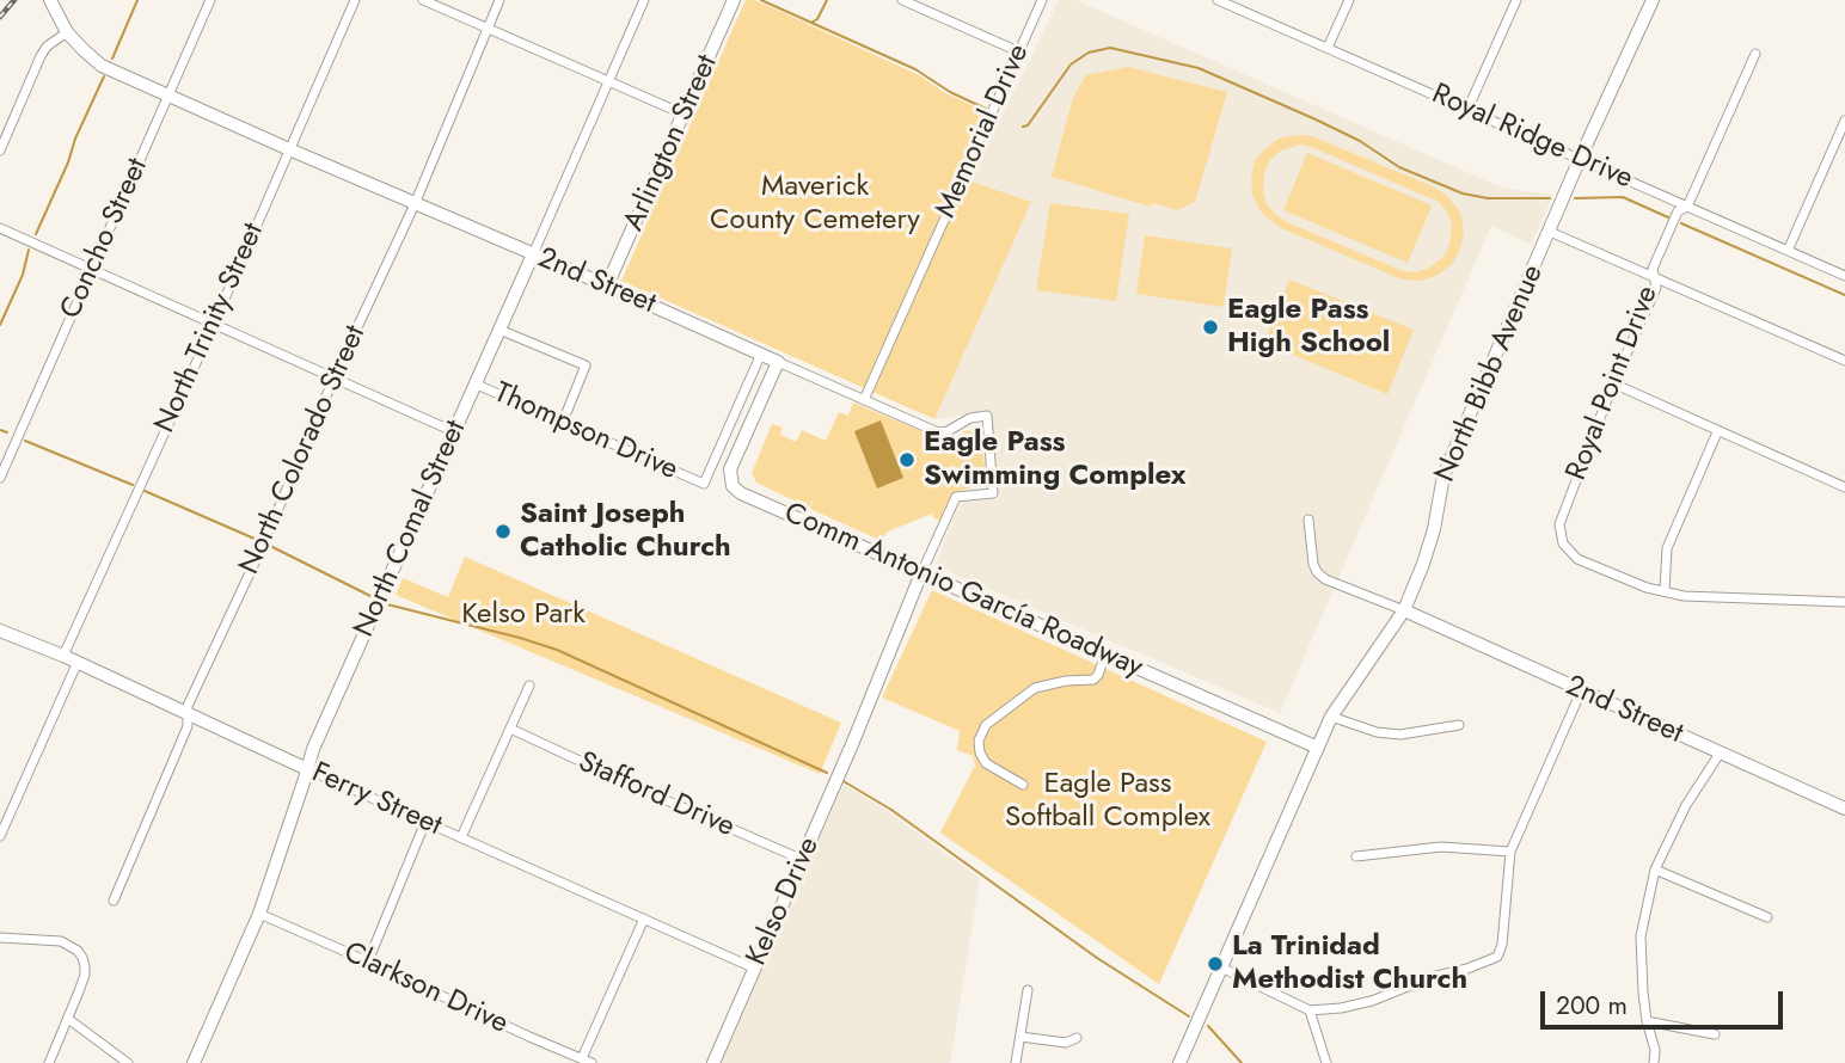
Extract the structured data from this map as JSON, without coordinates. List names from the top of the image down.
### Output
{
  "streets": {
    "street": [
      "Memorial Drive",
      "Royal Ridge Drive",
      "Arlington Street",
      "Concho Street",
      "2nd Street",
      "North Trinity Street",
      "North Bibb Avenue",
      "Royal Point Drive",
      "Thompson Drive",
      "North Colorado Street",
      "North Comal Street",
      "Comm Antonio García Roadway",
      "Stafford Drive",
      "Ferry Street",
      "Kelso Drive",
      "Clarkson Drive"
    ]
  },
  "crossings": [
    ["Memorial Drive", "2nd Street"],
    ["Royal Ridge Drive", "North Bibb Avenue"],
    ["Royal Ridge Drive", "Royal Point Drive"],
    ["Arlington Street", "2nd Street"],
    ["Concho Street", "2nd Street"],
    ["2nd Street", "North Trinity Street"],
    ["2nd Street", "North Bibb Avenue"],
    ["2nd Street", "Thompson Drive"],
    ["2nd Street", "North Colorado Street"],
    ["2nd Street", "North Comal Street"],
    ["2nd Street", "Comm Antonio García Roadway"],
    ["2nd Street", "Kelso Drive"],
    ["North Trinity Street", "Ferry Street"],
    ["North Bibb Avenue", "Comm Antonio García Roadway"],
    ["Thompson Drive", "North Comal Street"],
    ["North Colorado Street", "Ferry Street"],
    ["North Comal Street", "Ferry Street"],
    ["North Comal Street", "Clarkson Drive"],
    ["Comm Antonio García Roadway", "Kelso Drive"],
    ["Stafford Drive", "Kelso Drive"],
    ["Ferry Street", "Kelso Drive"]
  ],
  "parks": ["Maverick County Cemetery", "Kelso Park", "Eagle Pass Softball Complex"],
  "places": [
    "Eagle Pass High School",
    "Eagle Pass Swimming Complex",
    "Saint Joseph Catholic Church",
    "La Trinidad Methodist Church"
  ],
  "scale_bar": "200 m"
}
